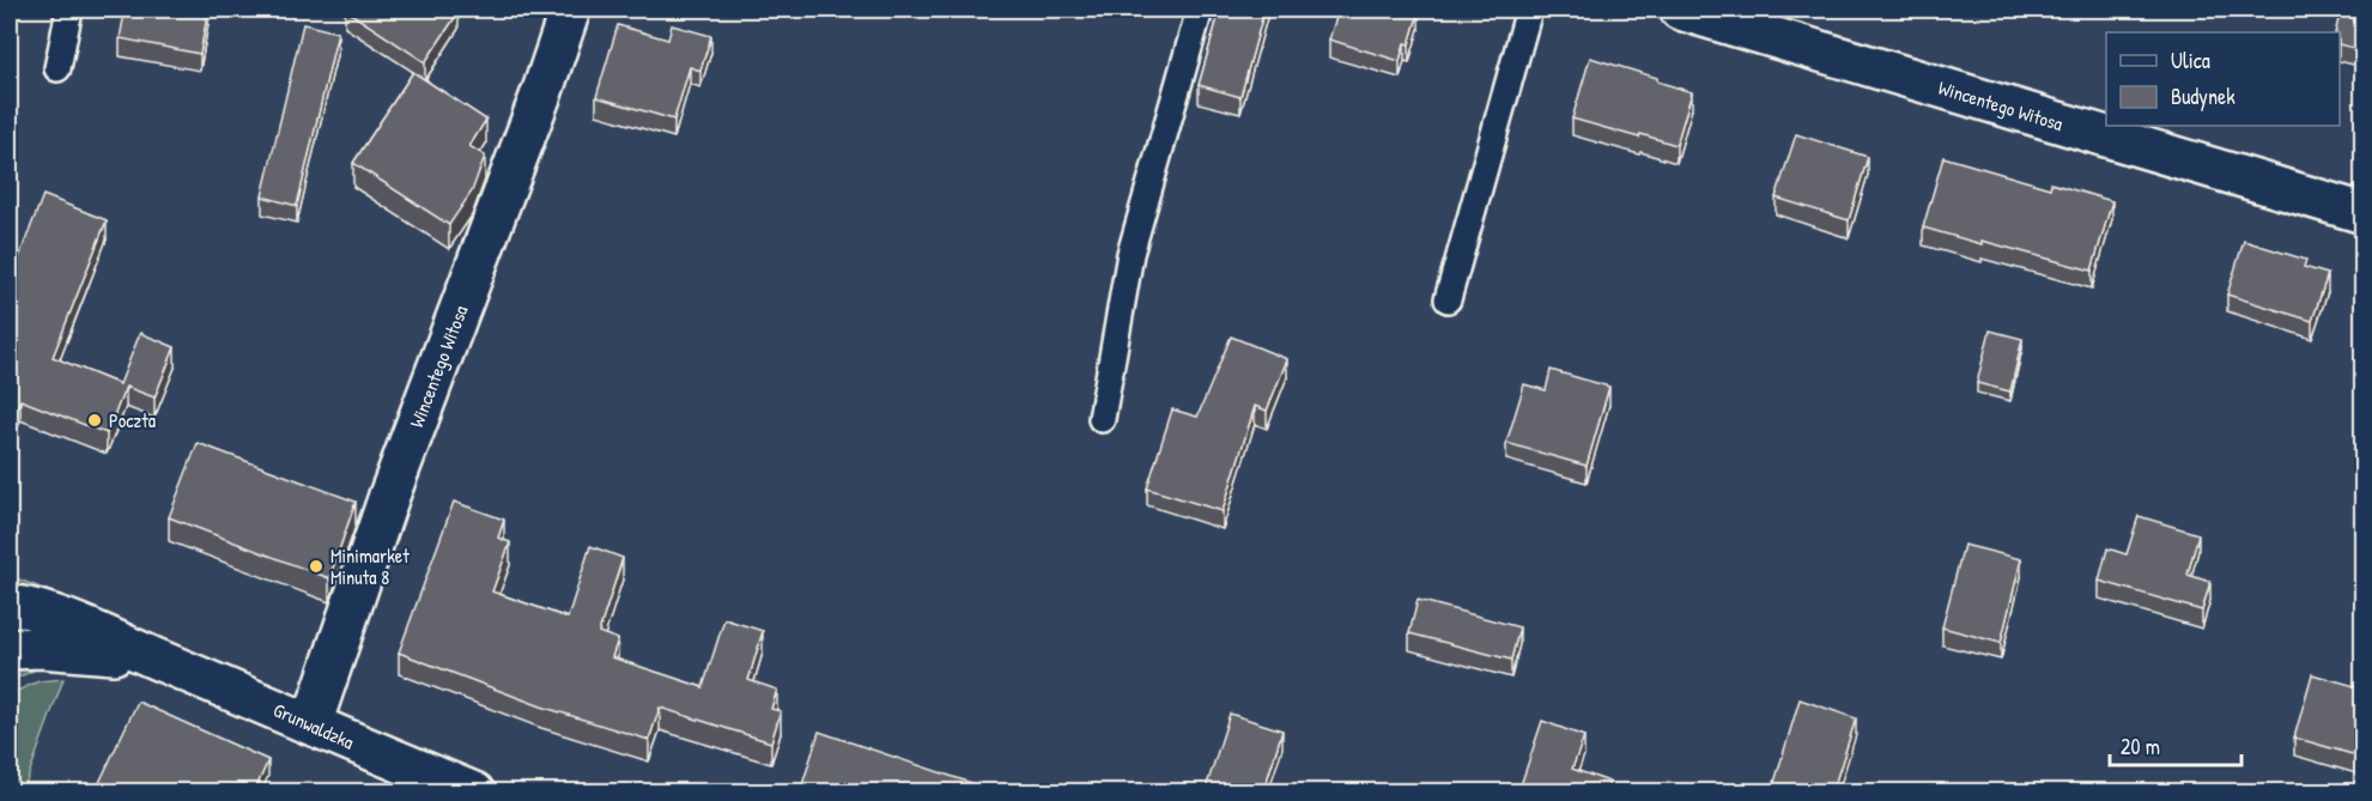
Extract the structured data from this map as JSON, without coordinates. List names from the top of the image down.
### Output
{
  "streets": {
    "street": ["Wincentego Witosa", "Grunwaldzka"]
  },
  "crossings": [
    ["Wincentego Witosa", "Grunwaldzka"]
  ],
  "places": ["Poczta", "Minimarket Minuta 8"],
  "legend": ["Ulica", "Budynek"],
  "scale_bar": "20 m"
}
